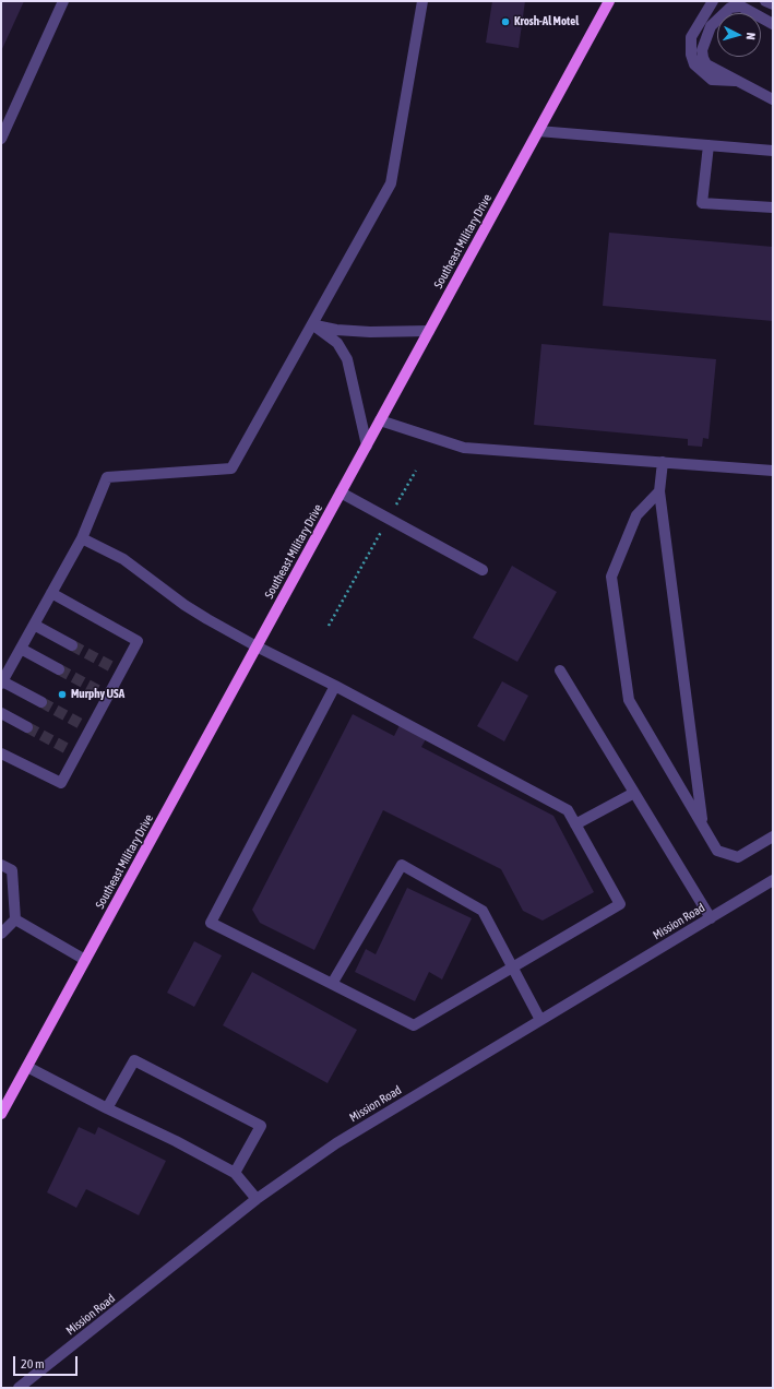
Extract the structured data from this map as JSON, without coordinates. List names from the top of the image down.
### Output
{
  "streets": {
    "main road": ["Southeast Military Drive"],
    "street": ["Mission Road"]
  },
  "places": ["Krosh-Al Motel", "Murphy USA"],
  "scale_bar": "20 m",
  "north": "right"
}
